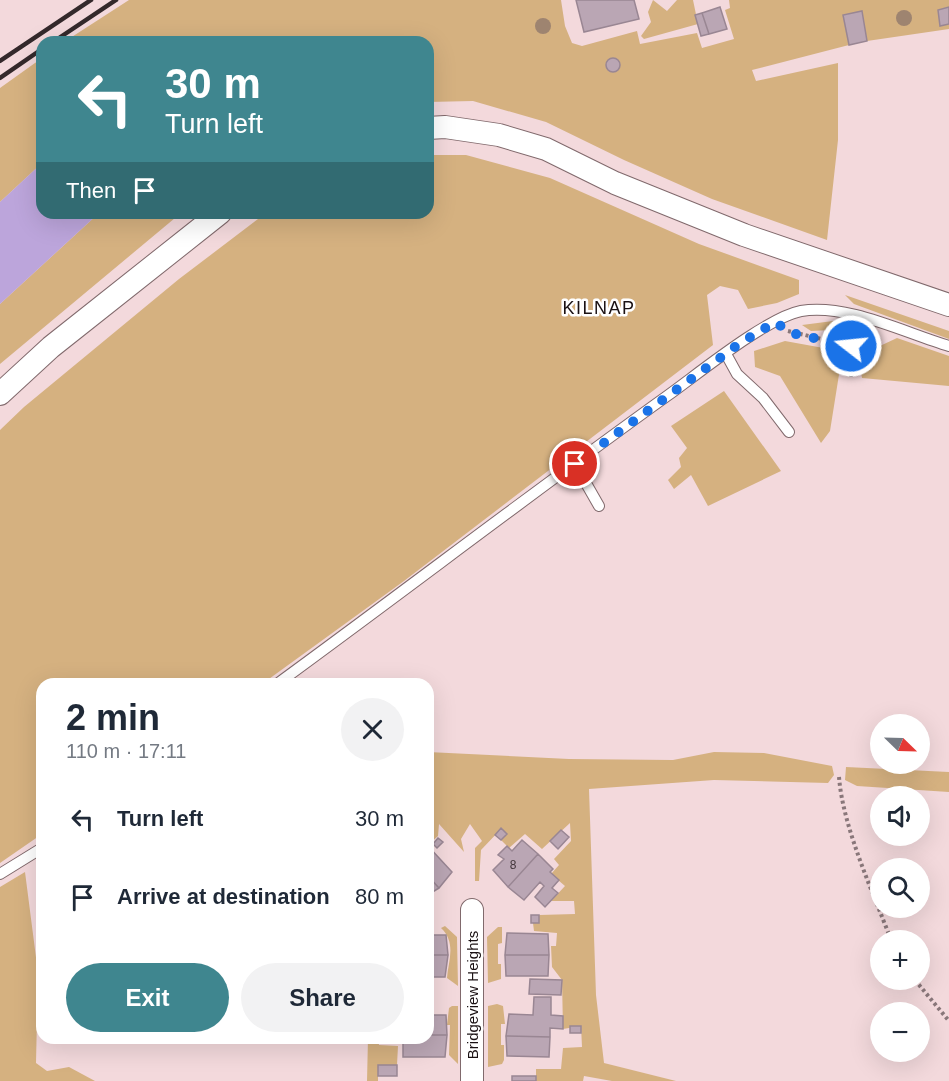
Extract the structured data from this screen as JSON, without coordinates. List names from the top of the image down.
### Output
{
  "streets": {
    "street": ["Bridgeview Heights"]
  },
  "districts": ["KILNAP"],
  "house_numbers": ["8"],
  "north": "bottom right",
  "page": {
    "turn": ["30 m", "Turn left"],
    "then": "Then",
    "heading": ["2 min", "110 m · 17:11"],
    "map_buttons": ["+", "−"],
    "list": [
      {
        "name": "Turn left",
        "value": "30 m"
      },
      {
        "name": "Arrive at destination",
        "value": "80 m"
      }
    ],
    "buttons": ["Exit", "Share"]
  }
}
